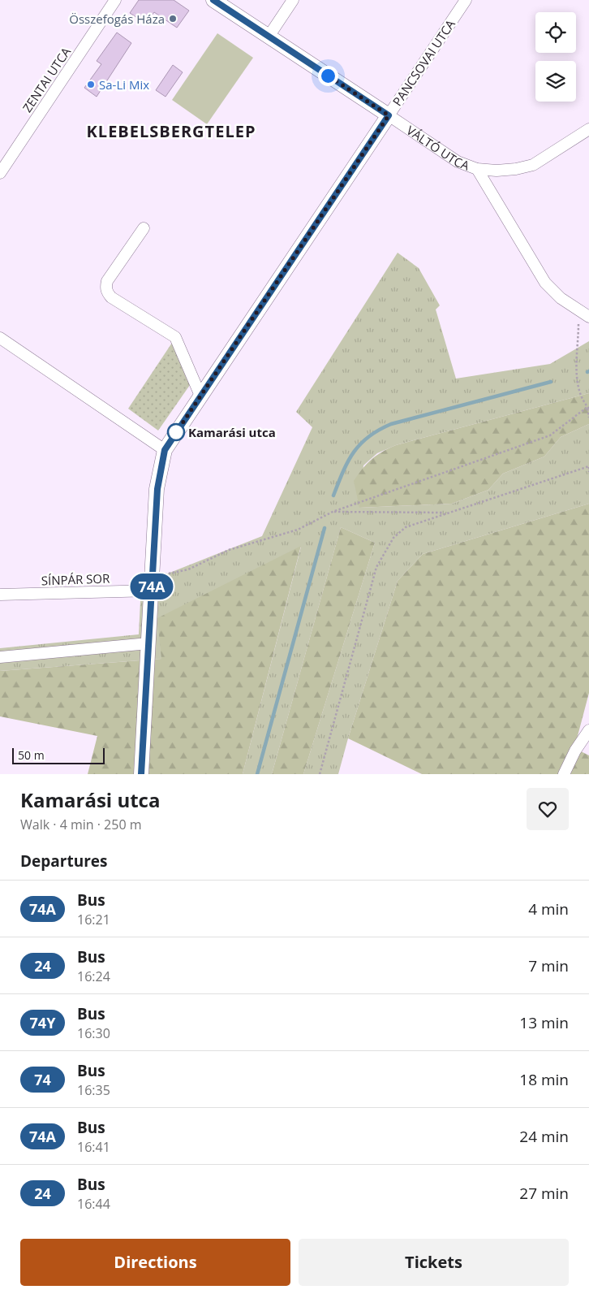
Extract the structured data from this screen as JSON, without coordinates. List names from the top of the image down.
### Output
{
  "streets": {
    "street": [
      "PANCSOVAI UTCA",
      "ZENTAI UTCA",
      "VÁLTÓ UTCA",
      "SÍNPÁR SOR"
    ]
  },
  "crossings": [
    ["PANCSOVAI UTCA", "VÁLTÓ UTCA"],
    ["PANCSOVAI UTCA", "SÍNPÁR SOR"]
  ],
  "districts": ["KLEBELSBERGTELEP"],
  "places": ["Összefogás Háza", "Sa-Li Mix", "Kamarási utca"],
  "lines": ["bus line 74A"],
  "scale_bar": "50 m",
  "page": {
    "on_map": "74A",
    "scale": "50 m",
    "heading": [
      ["Kamarási utca", "Walk · 4 min · 250 m"],
      "Departures"
    ],
    "list": [
      {
        "mark": "74A",
        "name": "Bus",
        "note": "16:21",
        "value": "4 min"
      },
      {
        "mark": "24",
        "name": "Bus",
        "note": "16:24",
        "value": "7 min"
      },
      {
        "mark": "74Y",
        "name": "Bus",
        "note": "16:30",
        "value": "13 min"
      },
      {
        "mark": "74",
        "name": "Bus",
        "note": "16:35",
        "value": "18 min"
      },
      {
        "mark": "74A",
        "name": "Bus",
        "note": "16:41",
        "value": "24 min"
      },
      {
        "mark": "24",
        "name": "Bus",
        "note": "16:44",
        "value": "27 min"
      }
    ],
    "buttons": ["Directions", "Tickets"]
  }
}
